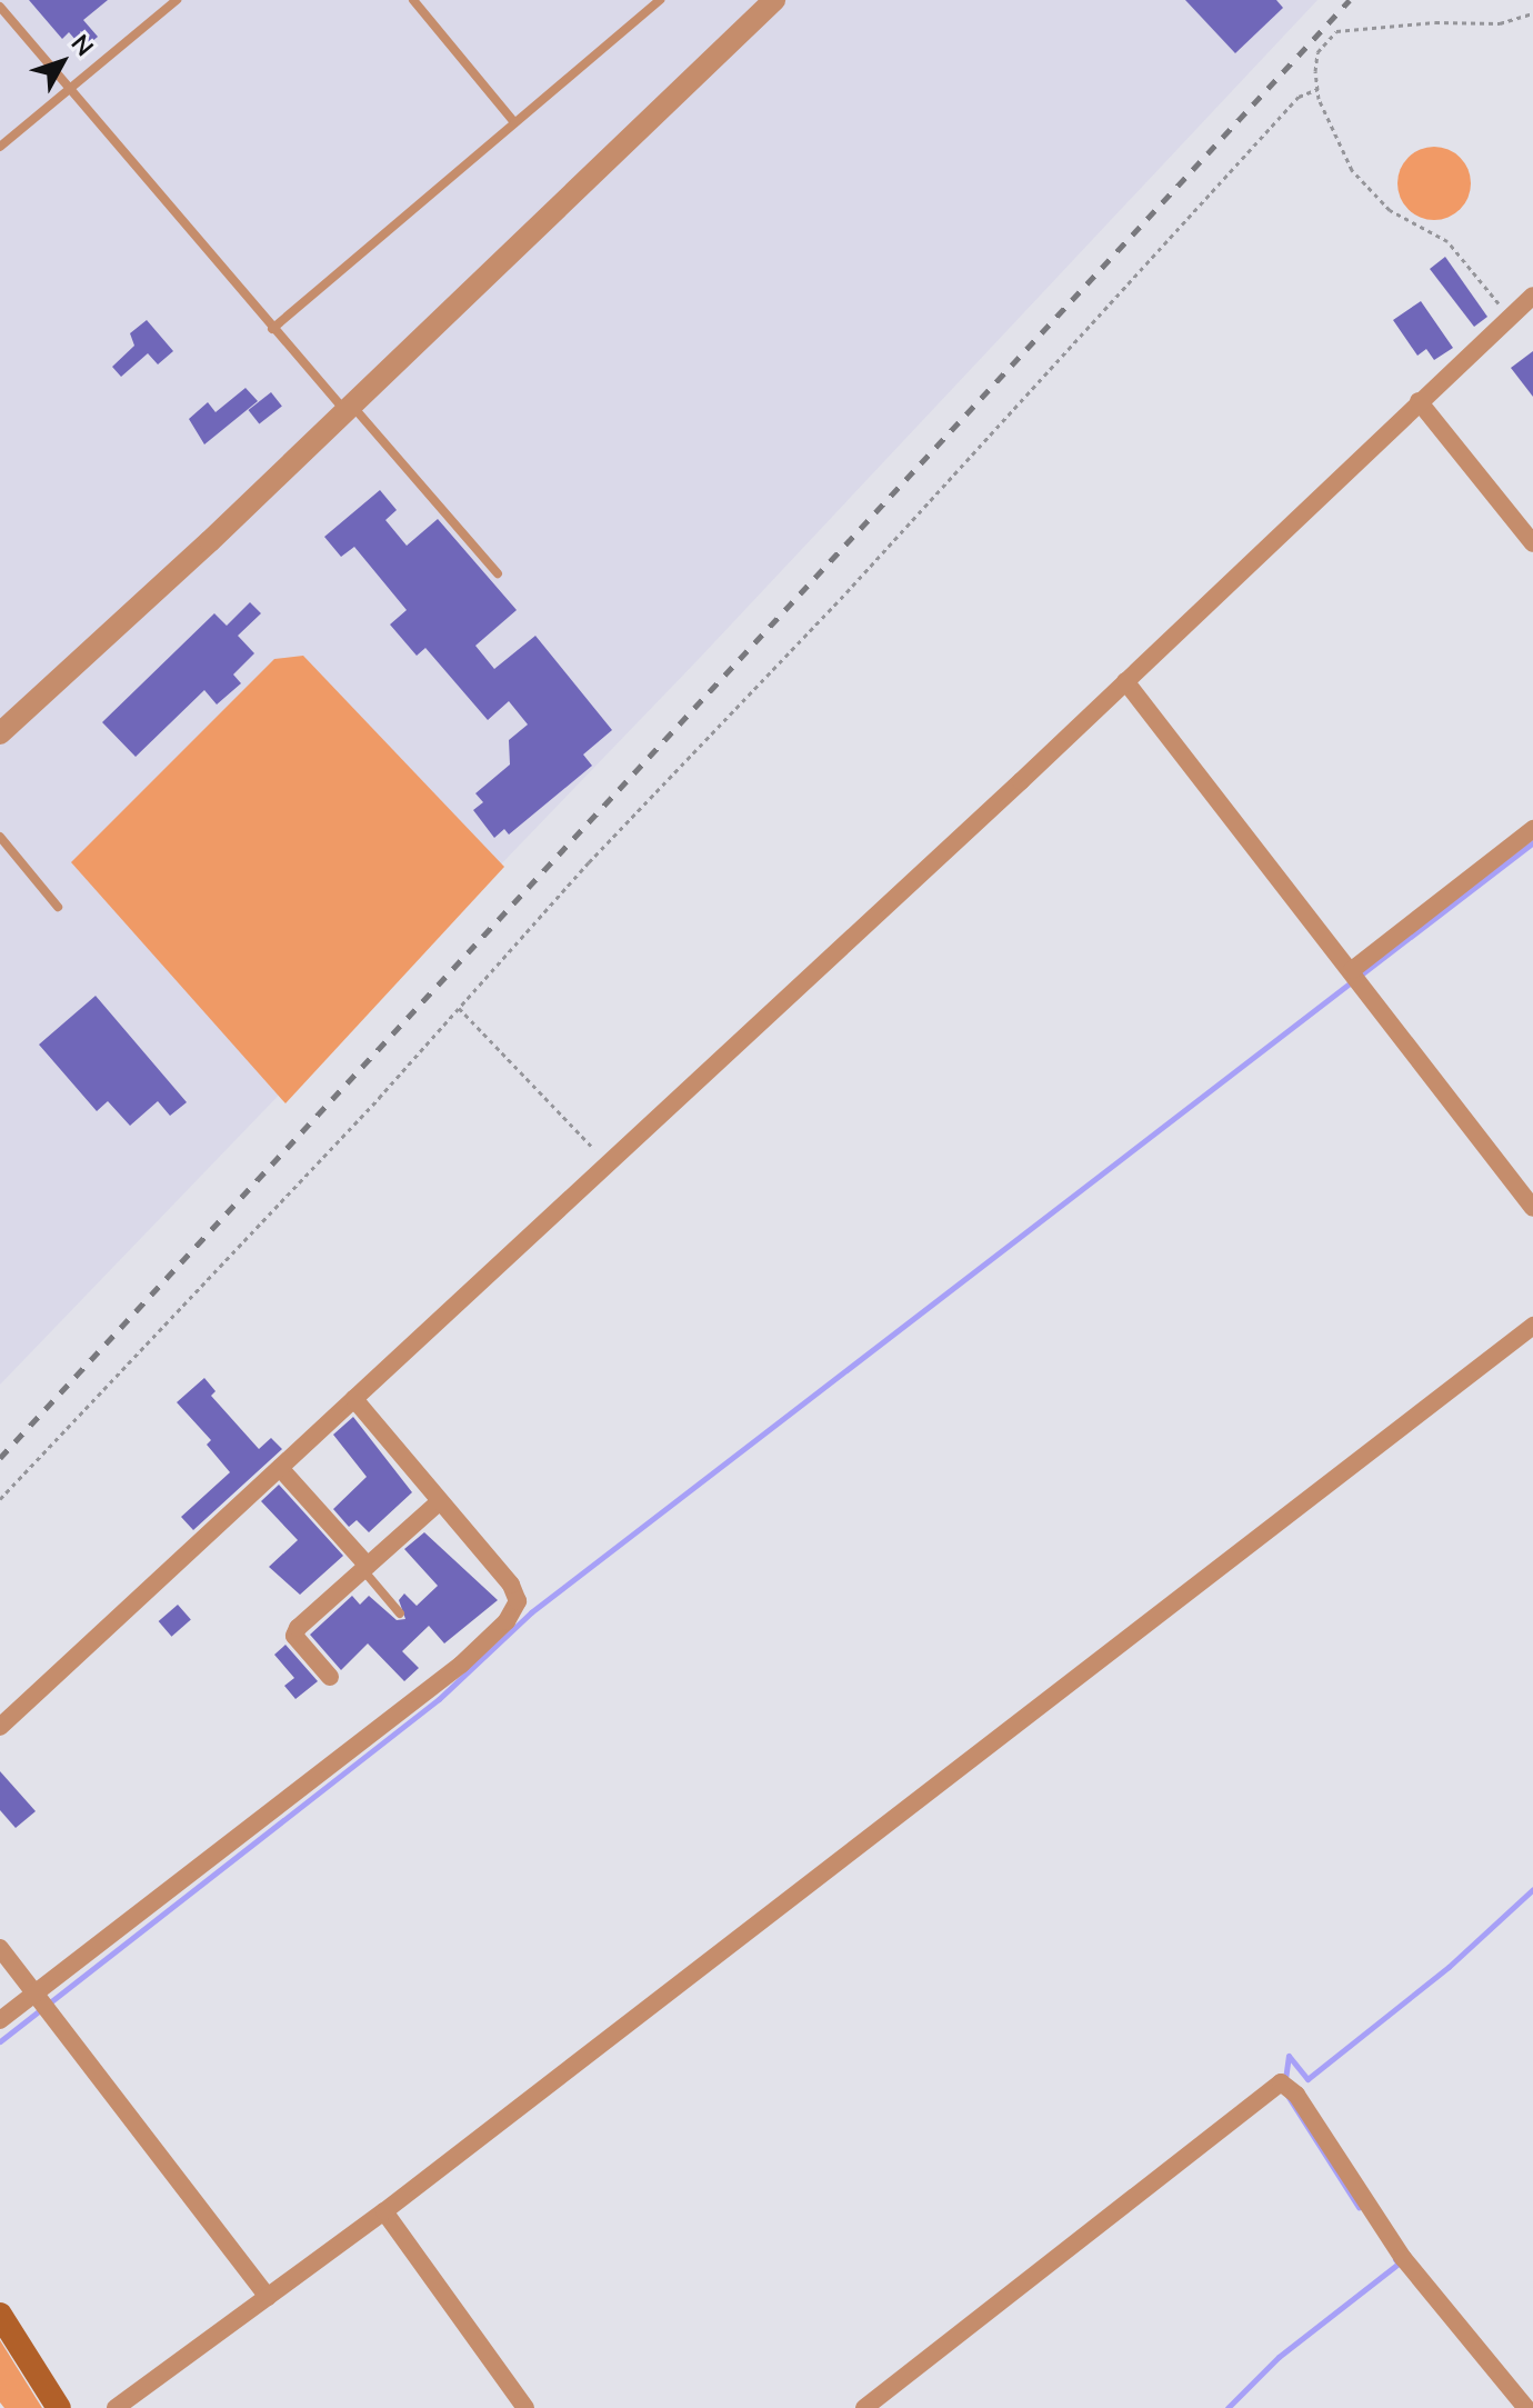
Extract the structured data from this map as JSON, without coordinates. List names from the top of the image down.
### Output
{
  "north": "top right"
}
